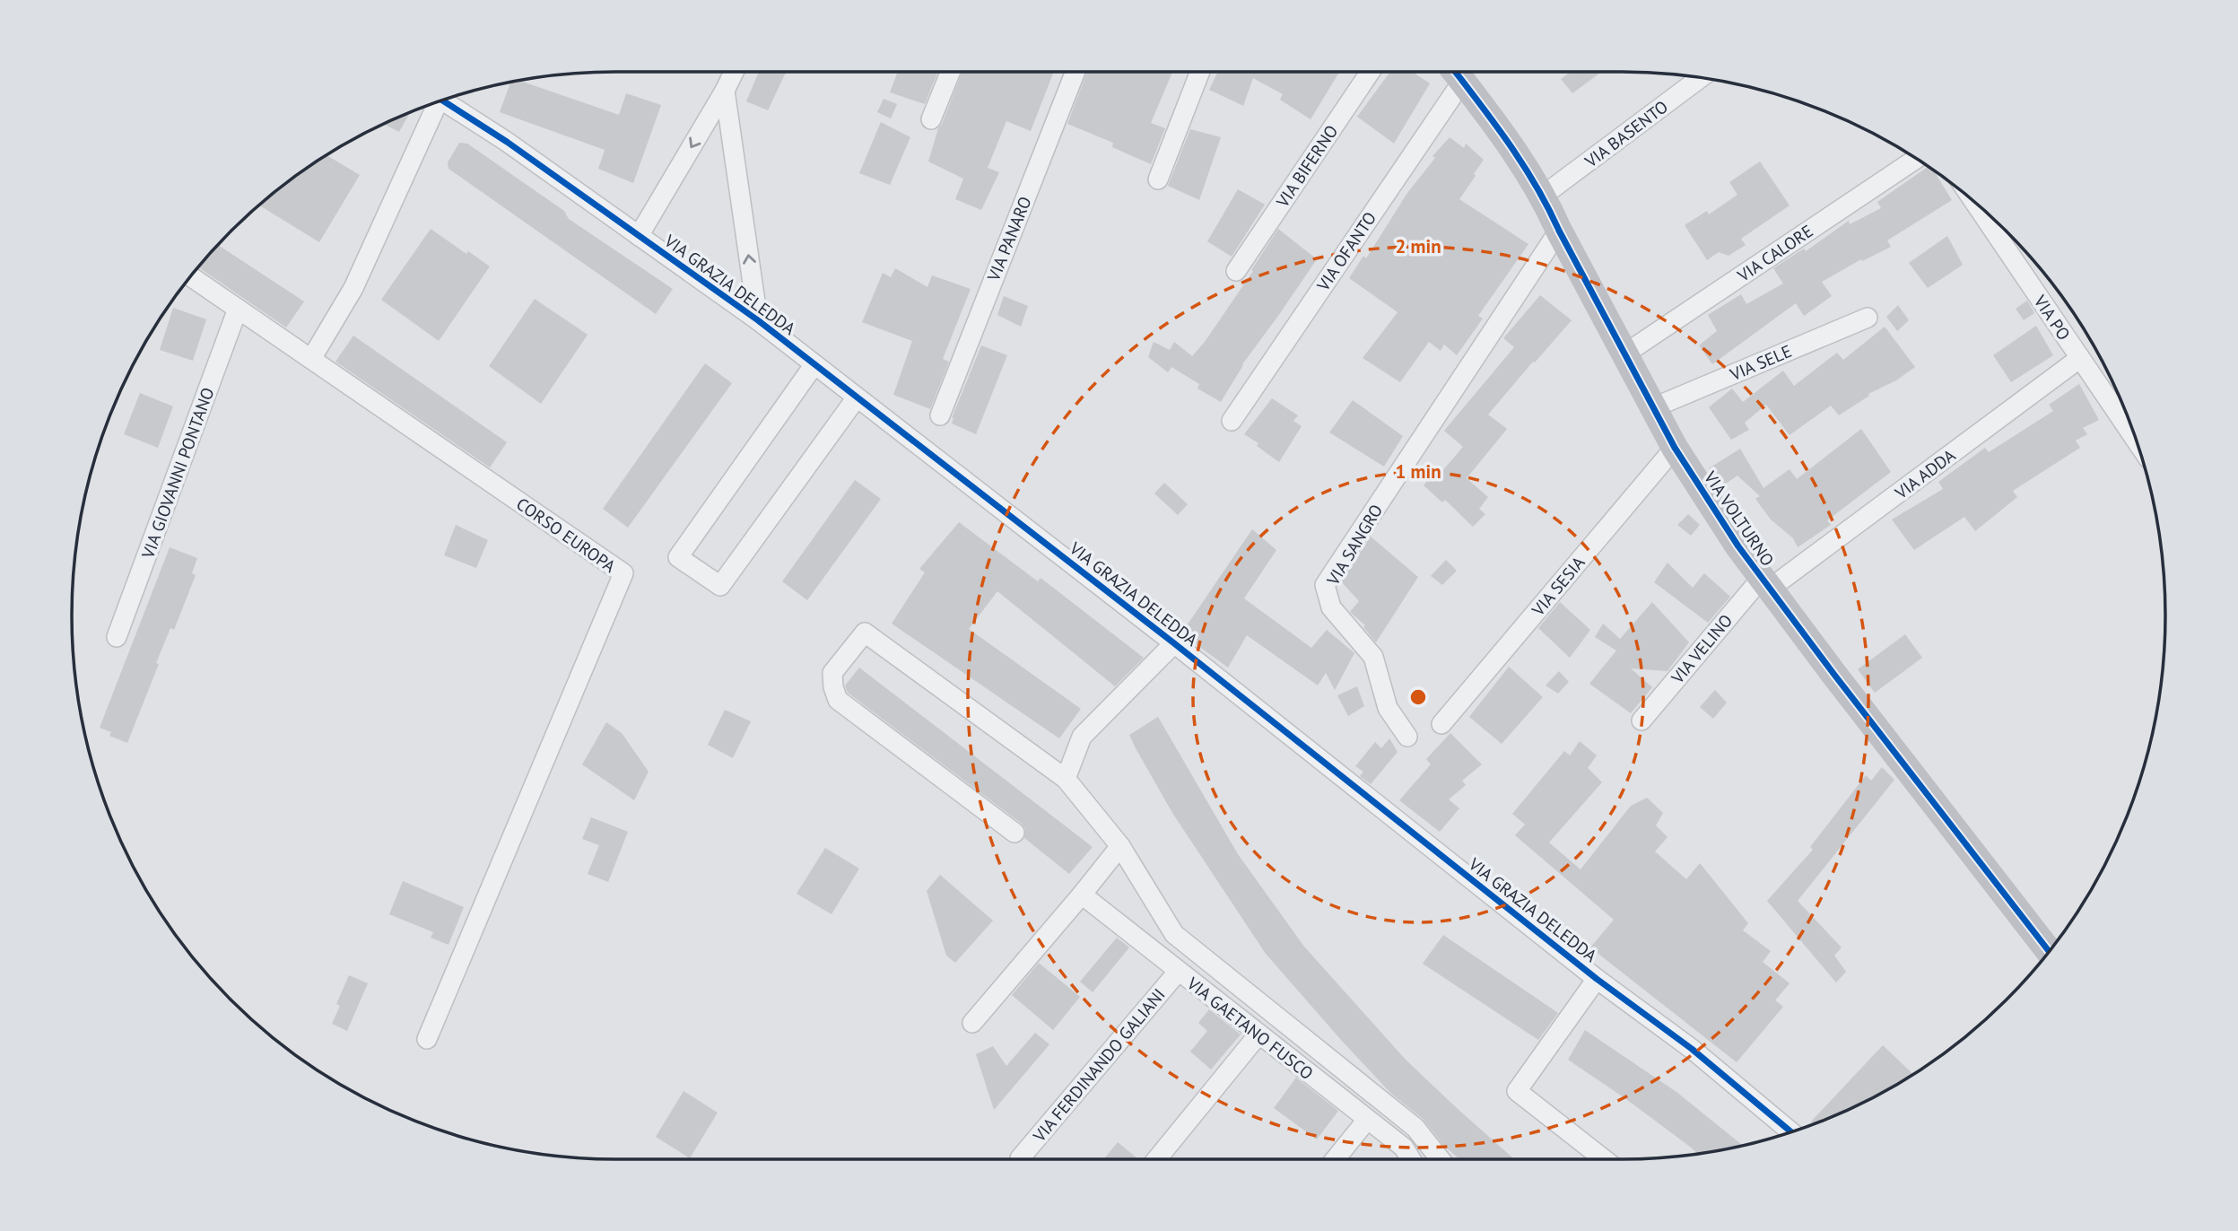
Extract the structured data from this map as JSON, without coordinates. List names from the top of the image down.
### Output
{
  "streets": {
    "street": [
      "VIA BASENTO",
      "VIA BIFERNO",
      "VIA PANARO",
      "VIA OFANTO",
      "VIA CALORE",
      "VIA GRAZIA DELEDDA",
      "VIA PO",
      "VIA SELE",
      "VIA GIOVANNI PONTANO",
      "VIA ADDA",
      "VIA VOLTURNO",
      "CORSO EUROPA",
      "VIA SANGRO",
      "VIA SESIA",
      "VIA VELINO",
      "VIA GAETANO FUSCO",
      "VIA FERDINANDO GALIANI"
    ]
  },
  "crossings": [
    ["VIA BASENTO", "VIA VOLTURNO"],
    ["VIA CALORE", "VIA VOLTURNO"],
    ["VIA GRAZIA DELEDDA", "CORSO EUROPA"],
    ["VIA PO", "VIA ADDA"],
    ["VIA SELE", "VIA VOLTURNO"],
    ["VIA GIOVANNI PONTANO", "CORSO EUROPA"],
    ["VIA ADDA", "VIA VOLTURNO"],
    ["VIA ADDA", "VIA VELINO"],
    ["VIA VOLTURNO", "VIA SANGRO"],
    ["VIA VOLTURNO", "VIA SESIA"],
    ["VIA VOLTURNO", "VIA VELINO"],
    ["VIA GAETANO FUSCO", "VIA FERDINANDO GALIANI"]
  ],
  "rings": ["2 min", "1 min"]
}
